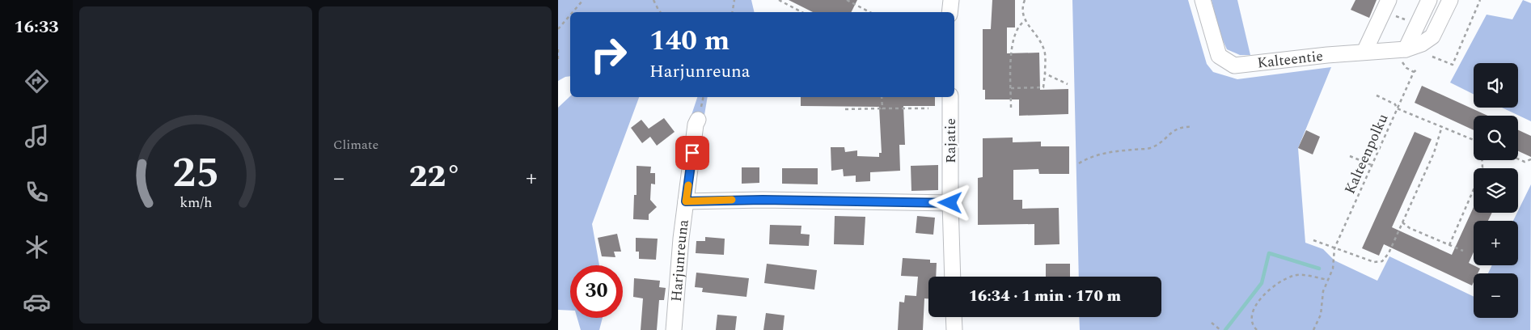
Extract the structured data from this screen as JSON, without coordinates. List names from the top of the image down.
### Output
{
  "streets": {
    "street": ["Kalteentie", "Rajatie", "Harjunreuna"],
    "path": ["Kalteenpolku"]
  },
  "page": {
    "tabs": "16:33",
    "tile": "Climate",
    "turn": ["140 m", "Harjunreuna"],
    "map_buttons": ["+", "−"],
    "heat": ["−", "22°", "+"],
    "limit": "30",
    "trip": "16:34 · 1 min · 170 m",
    "gauge": ["25", "km/h"]
  }
}
